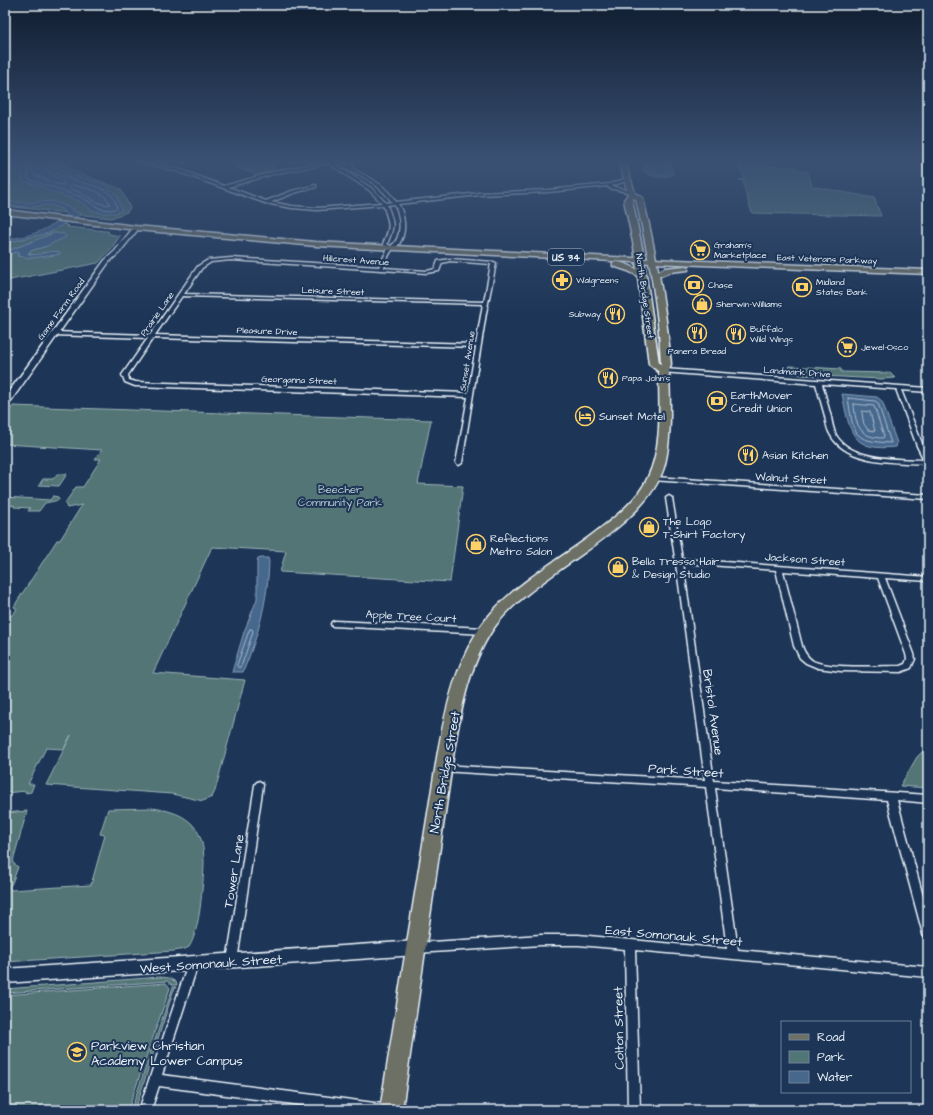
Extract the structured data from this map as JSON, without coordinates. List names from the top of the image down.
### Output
{
  "streets": {
    "highway": ["North Bridge Street"],
    "main road": ["US 34", "East Veterans Parkway"],
    "street": [
      "Hillcrest Avenue",
      "Leisure Street",
      "Game Farm Road",
      "Prairie Lane",
      "Pleasure Drive",
      "Sunset Avenue",
      "Landmark Drive",
      "Georganna Street",
      "Walnut Street",
      "Jackson Street",
      "Apple Tree Court",
      "Bristol Avenue",
      "Park Street",
      "Tower Lane",
      "East Somonauk Street",
      "West Somonauk Street",
      "Colton Street"
    ]
  },
  "crossings": [
    ["US 34", "East Veterans Parkway"],
    ["US 34", "North Bridge Street"],
    ["US 34", "Game Farm Road"],
    ["East Veterans Parkway", "North Bridge Street"],
    ["Hillcrest Avenue", "Prairie Lane"],
    ["Hillcrest Avenue", "Sunset Avenue"],
    ["Leisure Street", "Prairie Lane"],
    ["Leisure Street", "Sunset Avenue"],
    ["North Bridge Street", "Landmark Drive"],
    ["North Bridge Street", "Walnut Street"],
    ["North Bridge Street", "Apple Tree Court"],
    ["North Bridge Street", "Park Street"],
    ["North Bridge Street", "East Somonauk Street"],
    ["North Bridge Street", "West Somonauk Street"],
    ["Game Farm Road", "Pleasure Drive"],
    ["Prairie Lane", "Pleasure Drive"],
    ["Prairie Lane", "Georganna Street"],
    ["Pleasure Drive", "Sunset Avenue"],
    ["Sunset Avenue", "Georganna Street"],
    ["Jackson Street", "Bristol Avenue"],
    ["Bristol Avenue", "Park Street"],
    ["Bristol Avenue", "East Somonauk Street"],
    ["Tower Lane", "West Somonauk Street"],
    ["East Somonauk Street", "West Somonauk Street"],
    ["East Somonauk Street", "Colton Street"]
  ],
  "parks": ["Beecher Community Park"],
  "places": {
    "supermarket": ["Graham's Marketplace", "Jewel-Osco"],
    "pharmacy": ["Walgreens"],
    "bank": ["Chase", "Midland States Bank", "EarthMover Credit Union"],
    "shop": [
      "Sherwin-Williams",
      "The Logo T-Shirt Factory",
      "Reflections Metro Salon",
      "Bella Tressa Hair & Design Studio"
    ],
    "restaurant": [
      "Subway",
      "Panera Bread",
      "Buffalo Wild Wings",
      "Papa John's",
      "Asian Kitchen"
    ],
    "hotel": ["Sunset Motel"],
    "school or university": ["Parkview Christian Academy Lower Campus"]
  },
  "legend": ["Road", "Park", "Water"]
}
